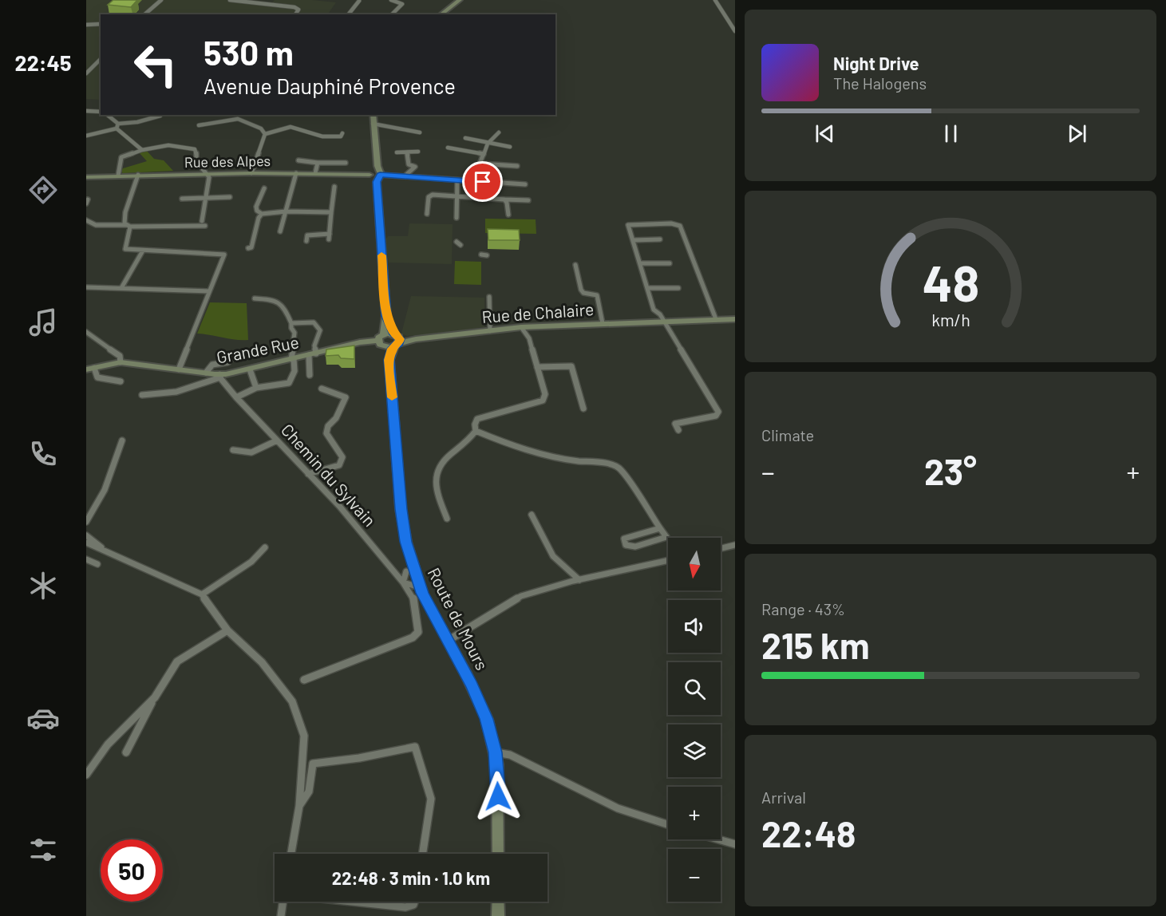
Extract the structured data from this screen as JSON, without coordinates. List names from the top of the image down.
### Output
{
  "streets": {
    "main road": [
      "Rue des Alpes",
      "Rue de Chalaire",
      "Grande Rue",
      "Route de Mours"
    ],
    "street": ["Chemin du Sylvain"]
  },
  "crossings": [
    ["Rue de Chalaire", "Grande Rue"],
    ["Rue de Chalaire", "Route de Mours"],
    ["Grande Rue", "Chemin du Sylvain"],
    ["Grande Rue", "Route de Mours"]
  ],
  "north": "bottom",
  "page": {
    "tabs": "22:45",
    "turn": ["530 m", "Avenue Dauphiné Provence"],
    "song": ["Night Drive", "The Halogens"],
    "tile": [
      "Climate",
      ["Range · 43%", "215 km"],
      ["Arrival", "22:48"]
    ],
    "heat": ["−", "23°", "+"],
    "map_buttons": ["+", "−"],
    "limit": "50",
    "trip": "22:48 · 3 min · 1.0 km",
    "gauge": ["48", "km/h"]
  }
}
